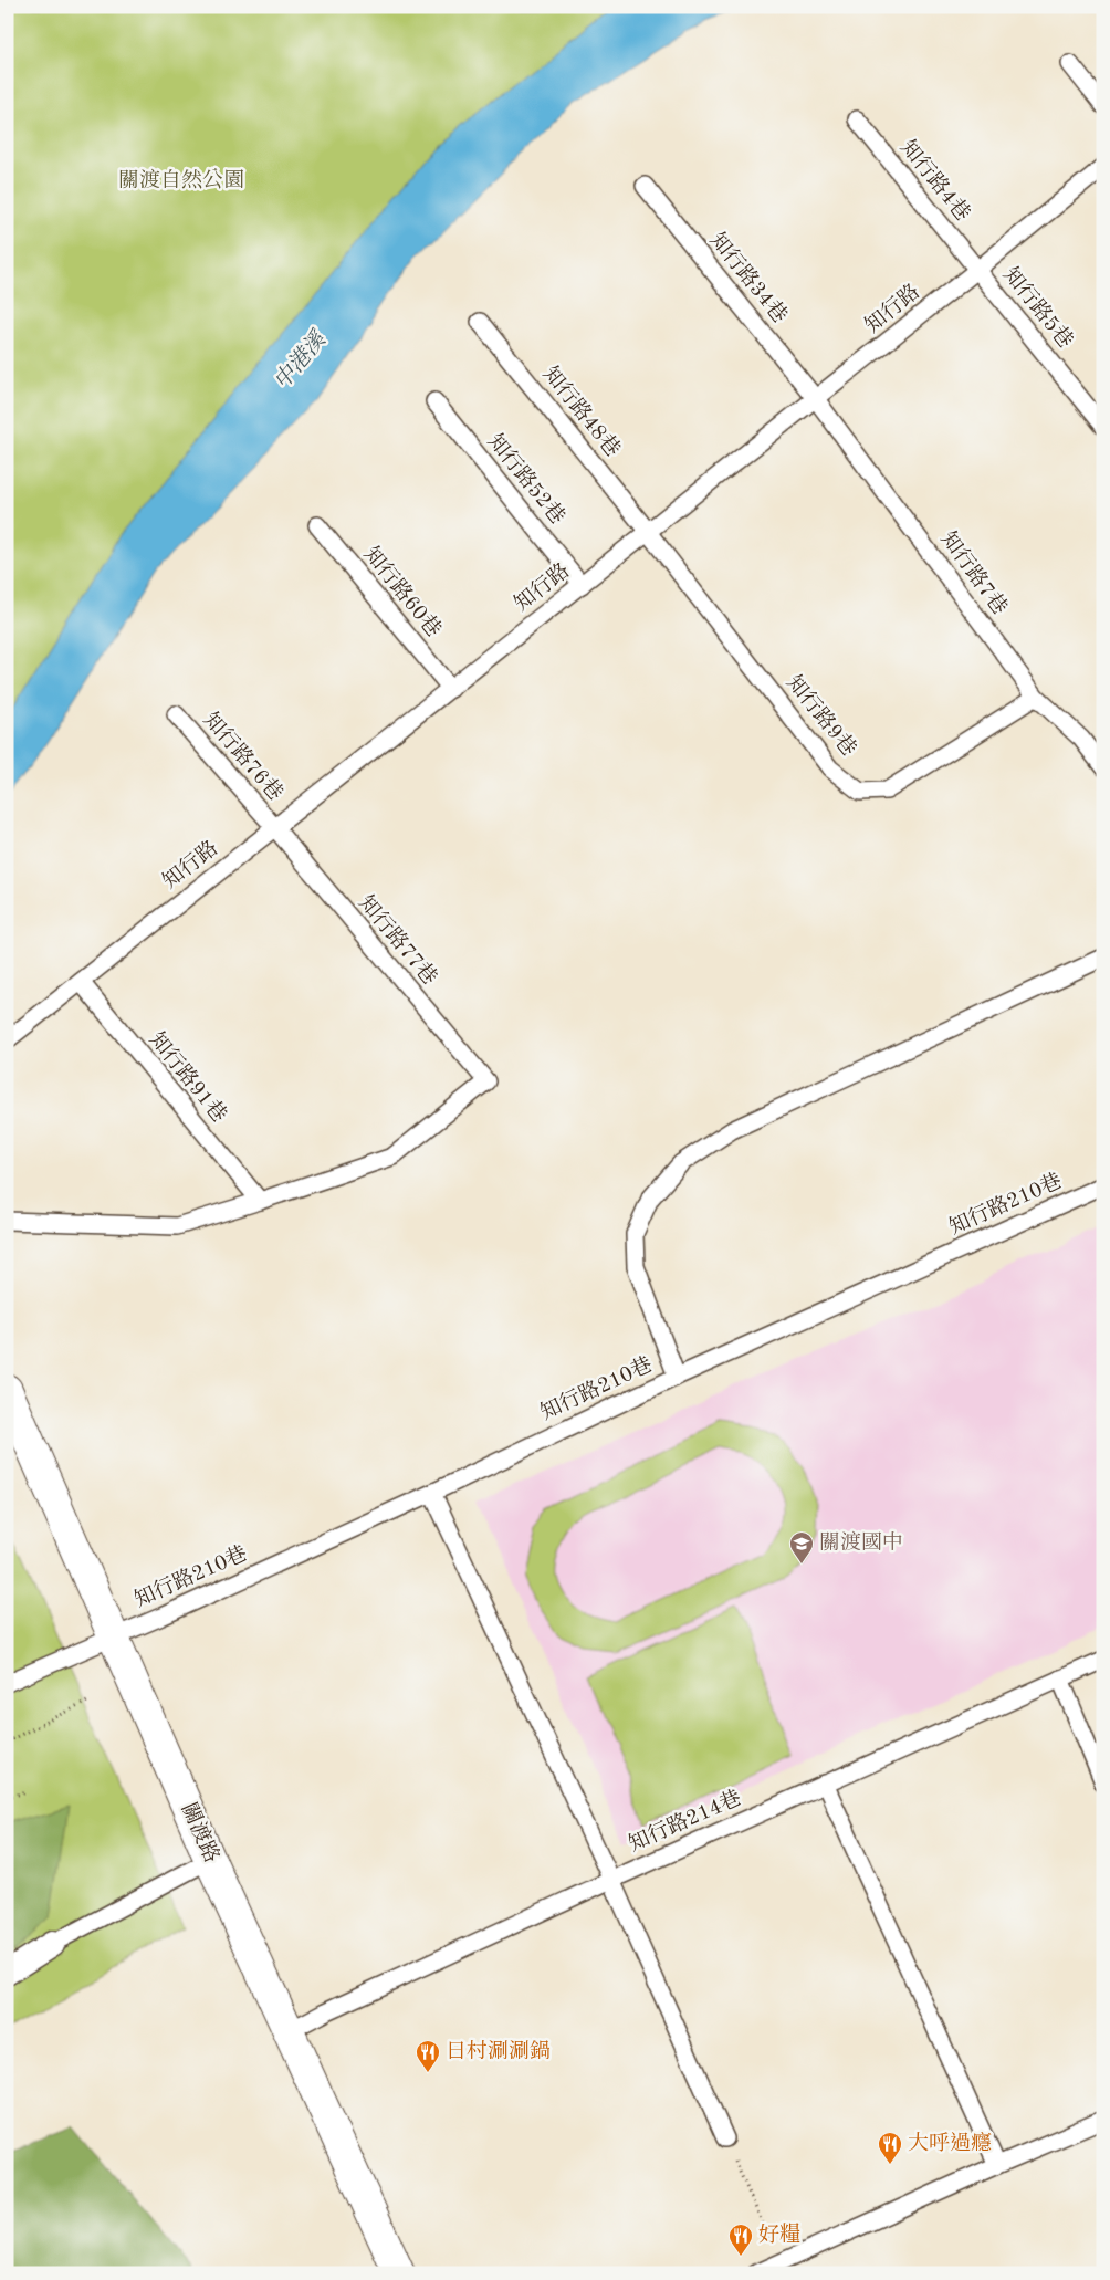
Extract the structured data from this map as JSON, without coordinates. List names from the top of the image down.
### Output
{
  "streets": {
    "street": ["關渡路"],
    "lane": [
      "知行路4巷",
      "知行路34巷",
      "知行路5巷",
      "知行路",
      "知行路48巷",
      "知行路52巷",
      "知行路7巷",
      "知行路60巷",
      "知行路9巷",
      "知行路76巷",
      "知行路77巷",
      "知行路91巷",
      "知行路210巷",
      "知行路214巷"
    ]
  },
  "crossings": [
    ["知行路4巷", "知行路5巷"],
    ["知行路4巷", "知行路"],
    ["知行路34巷", "知行路"],
    ["知行路34巷", "知行路7巷"],
    ["知行路5巷", "知行路"],
    ["知行路", "知行路48巷"],
    ["知行路", "知行路52巷"],
    ["知行路", "知行路7巷"],
    ["知行路", "知行路60巷"],
    ["知行路", "知行路9巷"],
    ["知行路", "知行路76巷"],
    ["知行路", "知行路77巷"],
    ["知行路", "知行路91巷"],
    ["知行路48巷", "知行路9巷"],
    ["知行路7巷", "知行路9巷"],
    ["知行路76巷", "知行路77巷"],
    ["知行路77巷", "知行路91巷"],
    ["知行路210巷", "關渡路"],
    ["知行路214巷", "關渡路"]
  ],
  "water": ["中港溪"],
  "parks": ["關渡自然公園"],
  "places": {
    "school or university": ["關渡國中"],
    "restaurant": ["日村涮涮鍋", "大呼過癮", "好糧"]
  }
}
